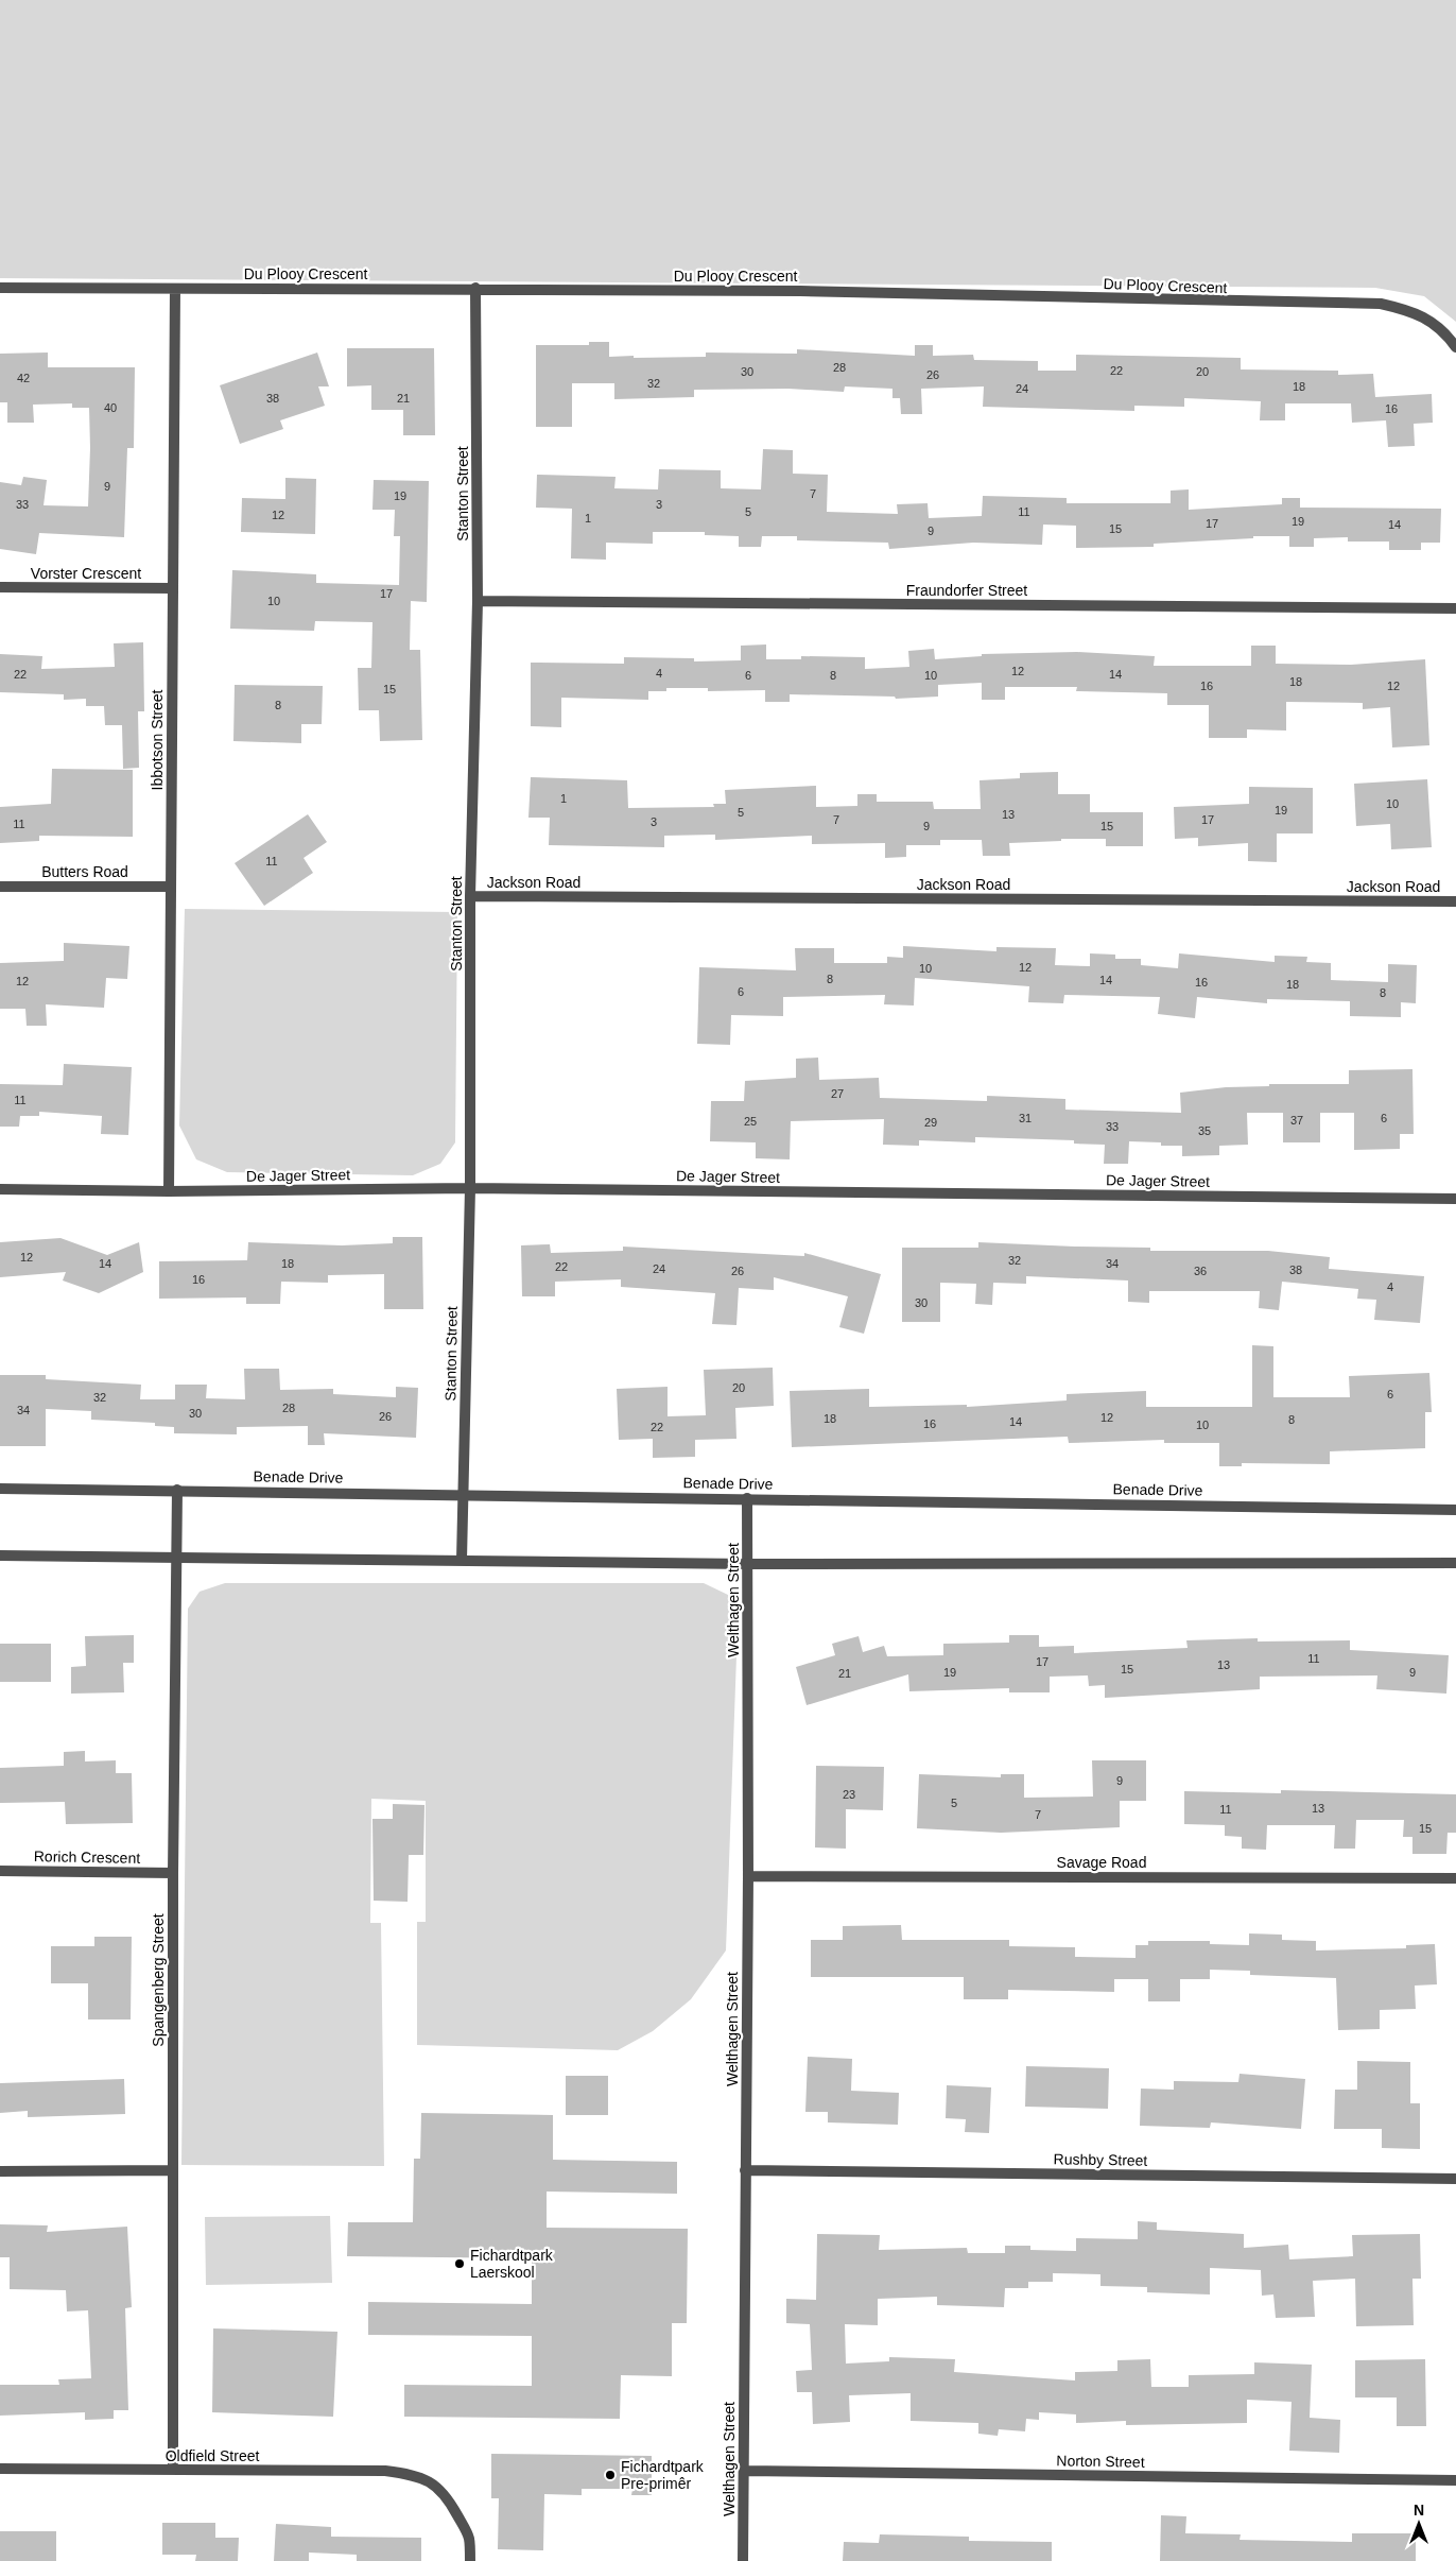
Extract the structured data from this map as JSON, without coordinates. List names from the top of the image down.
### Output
{
  "streets": {
    "street": [
      "Du Plooy Crescent",
      "Stanton Street",
      "Vorster Crescent",
      "Fraundorfer Street",
      "Ibbotson Street",
      "Butters Road",
      "Jackson Road",
      "De Jager Street",
      "Benade Drive",
      "Welthagen Street",
      "Rorich Crescent",
      "Savage Road",
      "Spangenberg Street",
      "Rushby Street",
      "Oldfield Street",
      "Norton Street"
    ]
  },
  "crossings": [
    ["Du Plooy Crescent", "Stanton Street"],
    ["Du Plooy Crescent", "Ibbotson Street"],
    ["Stanton Street", "Fraundorfer Street"],
    ["Stanton Street", "Jackson Road"],
    ["Stanton Street", "De Jager Street"],
    ["Stanton Street", "Benade Drive"],
    ["Vorster Crescent", "Ibbotson Street"],
    ["Ibbotson Street", "Butters Road"],
    ["Ibbotson Street", "De Jager Street"],
    ["Benade Drive", "Welthagen Street"],
    ["Benade Drive", "Spangenberg Street"],
    ["Welthagen Street", "Savage Road"],
    ["Welthagen Street", "Rushby Street"],
    ["Welthagen Street", "Norton Street"],
    ["Rorich Crescent", "Spangenberg Street"],
    ["Spangenberg Street", "Oldfield Street"]
  ],
  "places": ["Fichardtpark Laerskool", "Fichardtpark Pre-primêr"],
  "house_numbers": [
    "28",
    "22",
    "30",
    "20",
    "26",
    "42",
    "32",
    "18",
    "24",
    "38",
    "21",
    "40",
    "16",
    "9",
    "7",
    "19",
    "33",
    "3",
    "5",
    "11",
    "12",
    "1",
    "19",
    "17",
    "14",
    "15",
    "9",
    "17",
    "10",
    "12",
    "4",
    "22",
    "14",
    "6",
    "8",
    "10",
    "18",
    "16",
    "12",
    "15",
    "8",
    "1",
    "10",
    "19",
    "5",
    "13",
    "7",
    "17",
    "3",
    "11",
    "9",
    "15",
    "11",
    "12",
    "10",
    "8",
    "14",
    "12",
    "16",
    "18",
    "6",
    "8",
    "27",
    "11",
    "31",
    "6",
    "37",
    "25",
    "29",
    "33",
    "35",
    "12",
    "32",
    "14",
    "18",
    "34",
    "22",
    "24",
    "38",
    "26",
    "36",
    "16",
    "4",
    "30",
    "20",
    "6",
    "32",
    "28",
    "34",
    "30",
    "26",
    "12",
    "18",
    "8",
    "14",
    "16",
    "10",
    "22",
    "11",
    "17",
    "13",
    "15",
    "19",
    "9",
    "21",
    "9",
    "23",
    "5",
    "13",
    "11",
    "7",
    "15"
  ],
  "north": "top"
}
